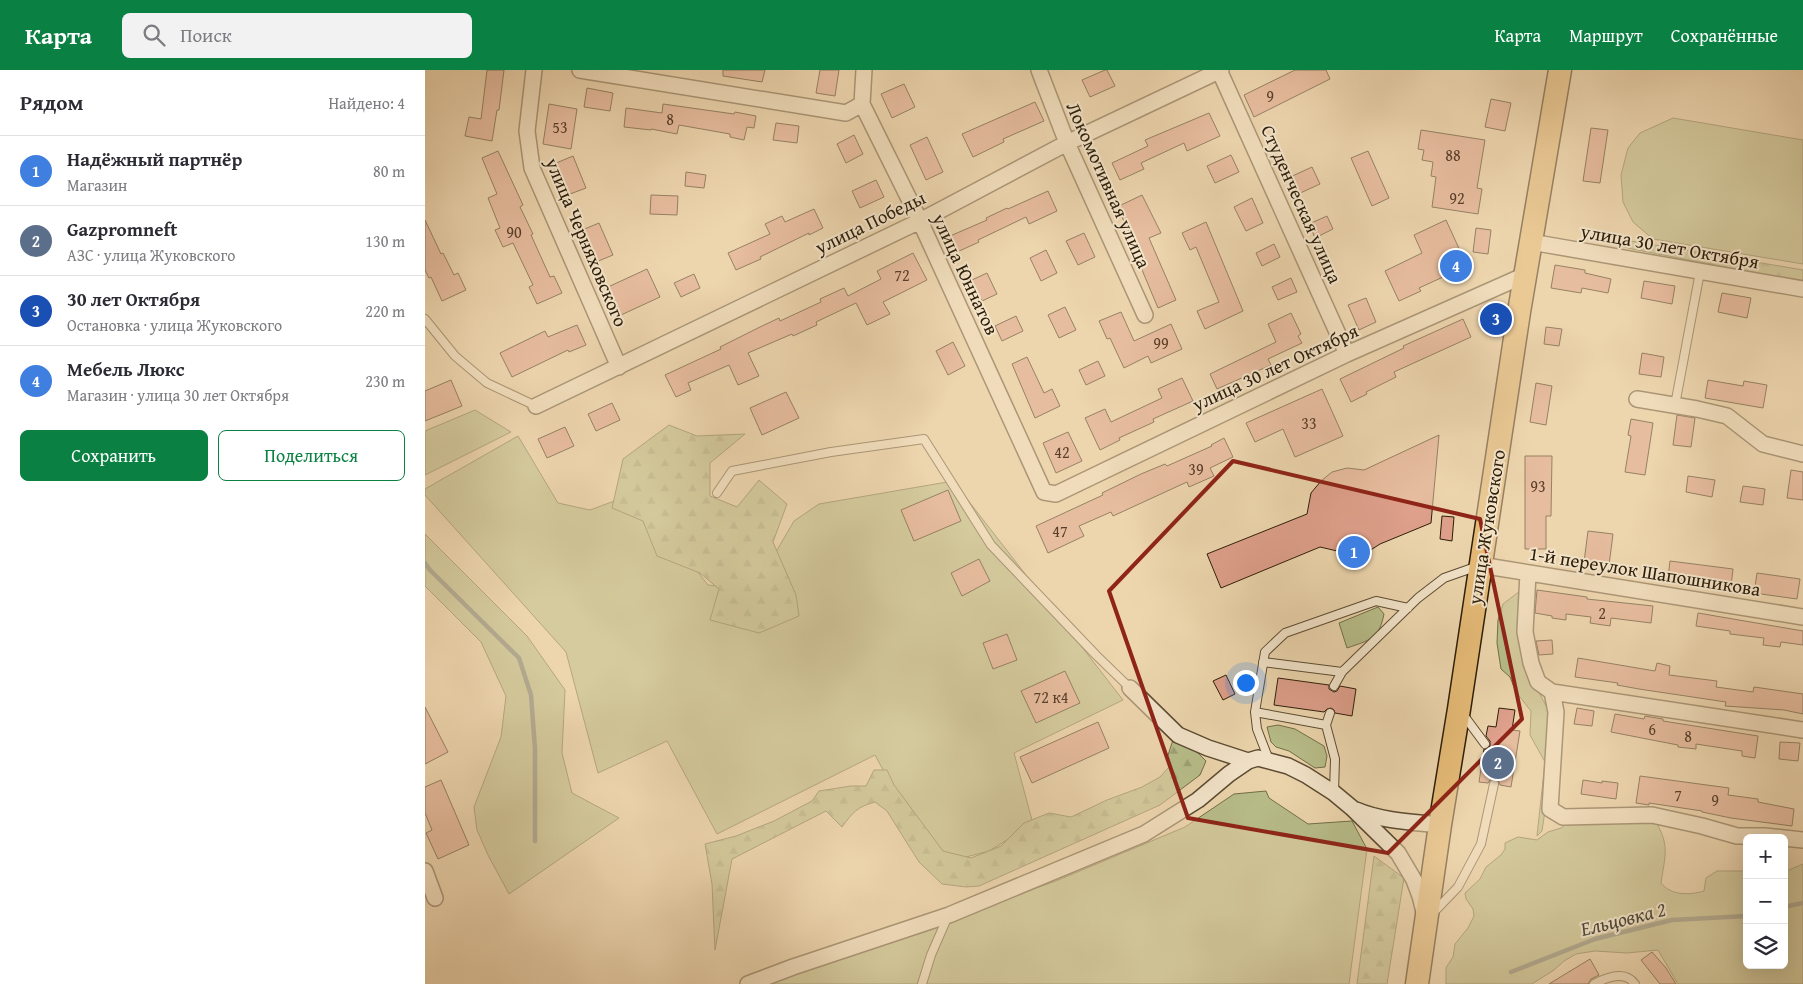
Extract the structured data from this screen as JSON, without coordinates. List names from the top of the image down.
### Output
{
  "streets": {
    "main road": ["улица Жуковского"],
    "street": [
      "Локомотивная улица",
      "Студенческая улица",
      "улица Победы",
      "улица Черняховского",
      "улица 30 лет Октября",
      "улица Юннатов",
      "1-й переулок Шапошникова"
    ]
  },
  "crossings": [
    ["Локомотивная улица", "улица Победы"],
    ["Студенческая улица", "улица Победы"],
    ["Студенческая улица", "улица 30 лет Октября"],
    ["улица Победы", "улица Черняховского"],
    ["улица Победы", "улица Юннатов"],
    ["улица 30 лет Октября", "улица Юннатов"],
    ["улица 30 лет Октября", "улица Жуковского"],
    ["улица Жуковского", "1-й переулок Шапошникова"]
  ],
  "water": ["Ельцовка 2"],
  "house_numbers": [
    "9",
    "8",
    "53",
    "88",
    "92",
    "90",
    "72",
    "99",
    "33",
    "42",
    "39",
    "93",
    "47",
    "2",
    "72 к4",
    "6",
    "8",
    "7",
    "9"
  ],
  "page": {
    "header": "Карта",
    "search": "Поиск",
    "nav": ["Карта", "Маршрут", "Сохранённые"],
    "heading": ["Рядом", "Найдено: 4"],
    "list": [
      {
        "mark": "1",
        "name": "Надёжный партнёр",
        "note": "Магазин",
        "value": "80 m"
      },
      {
        "mark": "2",
        "name": "Gazpromneft",
        "note": "АЗС · улица Жуковского",
        "value": "130 m"
      },
      {
        "mark": "3",
        "name": "30 лет Октября",
        "note": "Остановка · улица Жуковского",
        "value": "220 m"
      },
      {
        "mark": "4",
        "name": "Мебель Люкс",
        "note": "Магазин · улица 30 лет Октября",
        "value": "230 m"
      }
    ],
    "pins": [
      "4",
      "3",
      "1",
      "2"
    ],
    "buttons": ["Сохранить", "Поделиться"],
    "map_buttons": ["+", "−"]
  }
}
